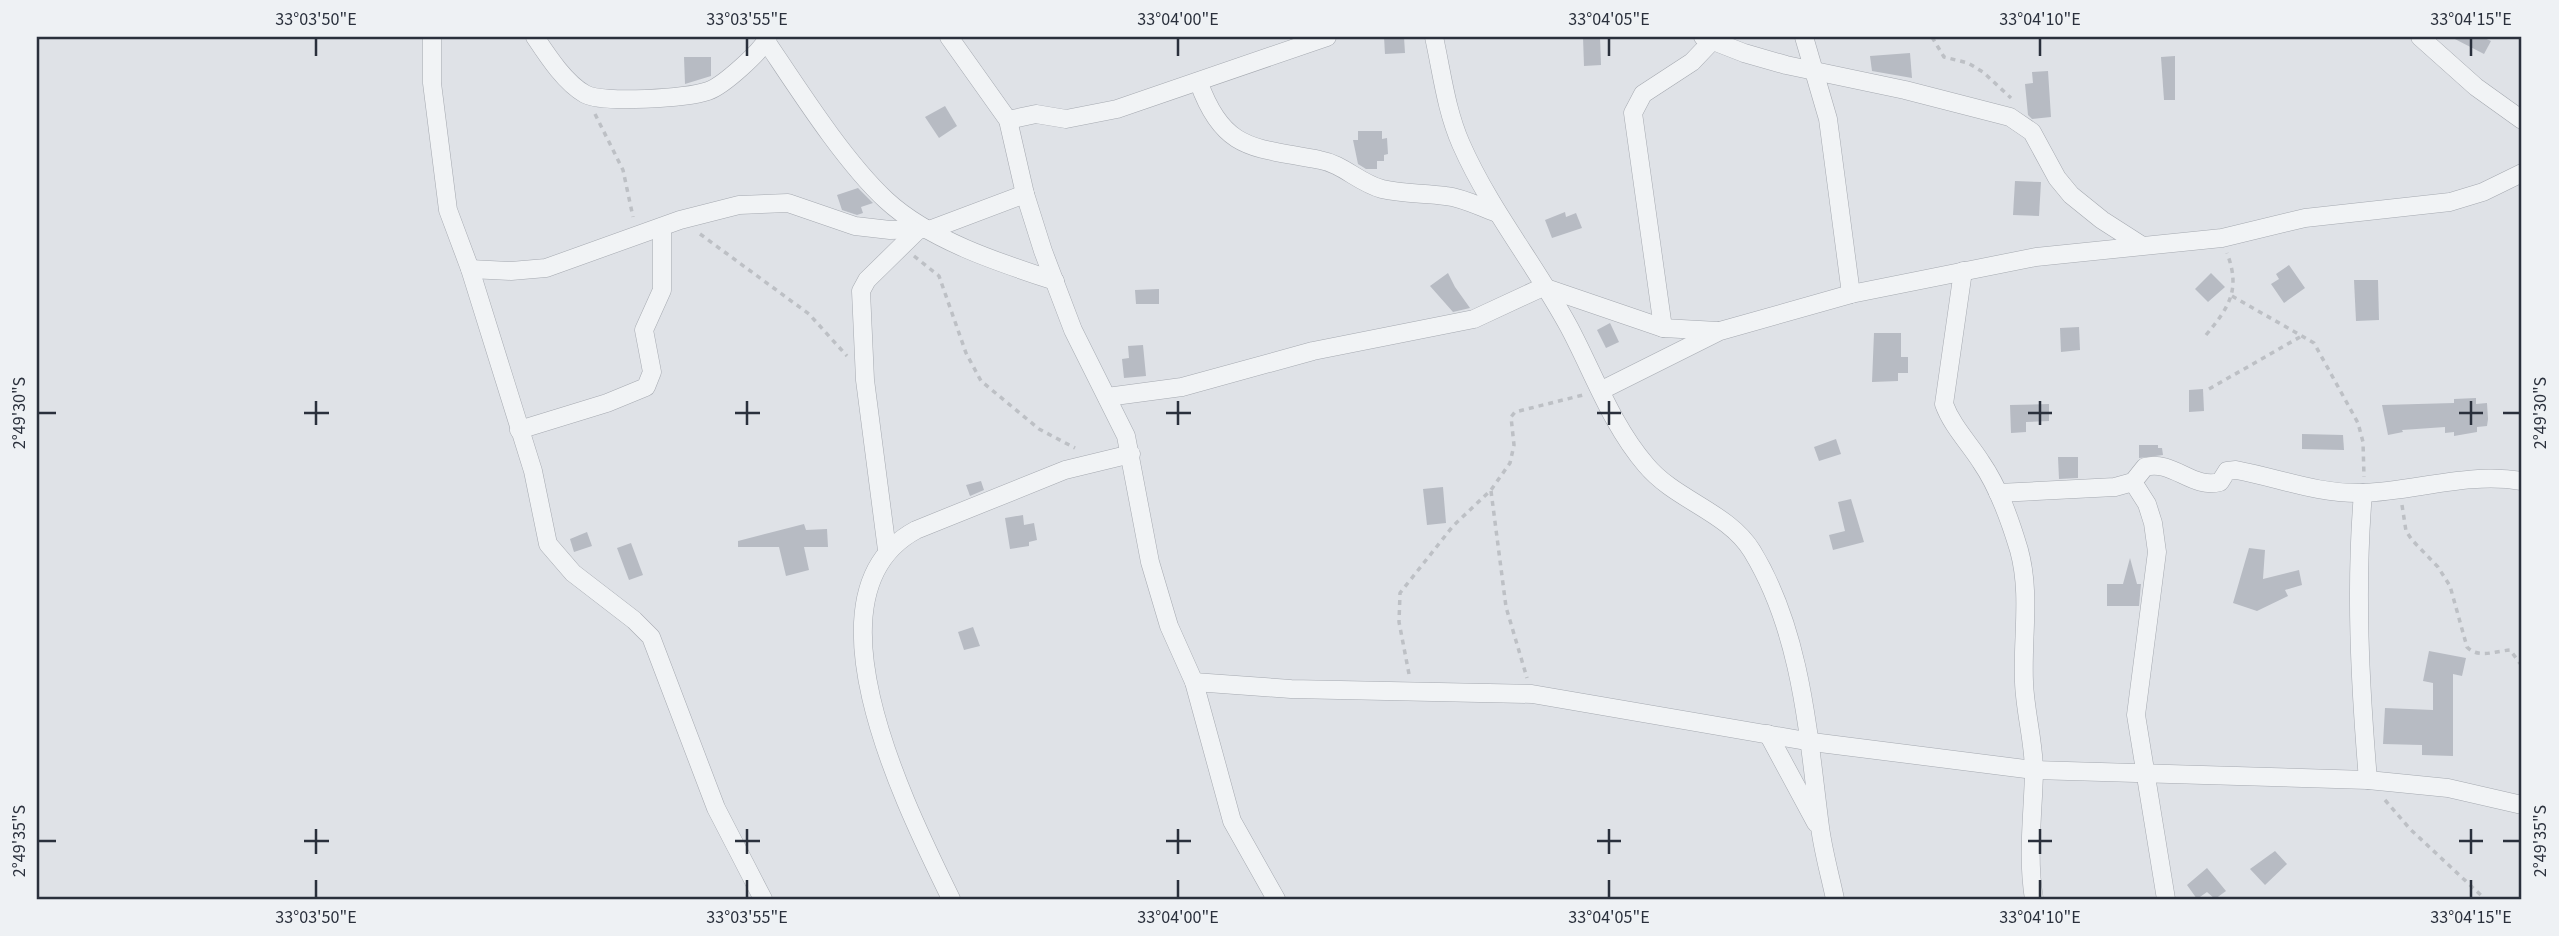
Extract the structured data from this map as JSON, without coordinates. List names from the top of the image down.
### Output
{
  "coordinates": [
    "33°03'50\"E",
    "33°03'55\"E",
    "33°04'00\"E",
    "33°04'05\"E",
    "33°04'10\"E",
    "33°04'15\"E",
    "2°49'30\"S",
    "2°49'35\"S"
  ]
}
